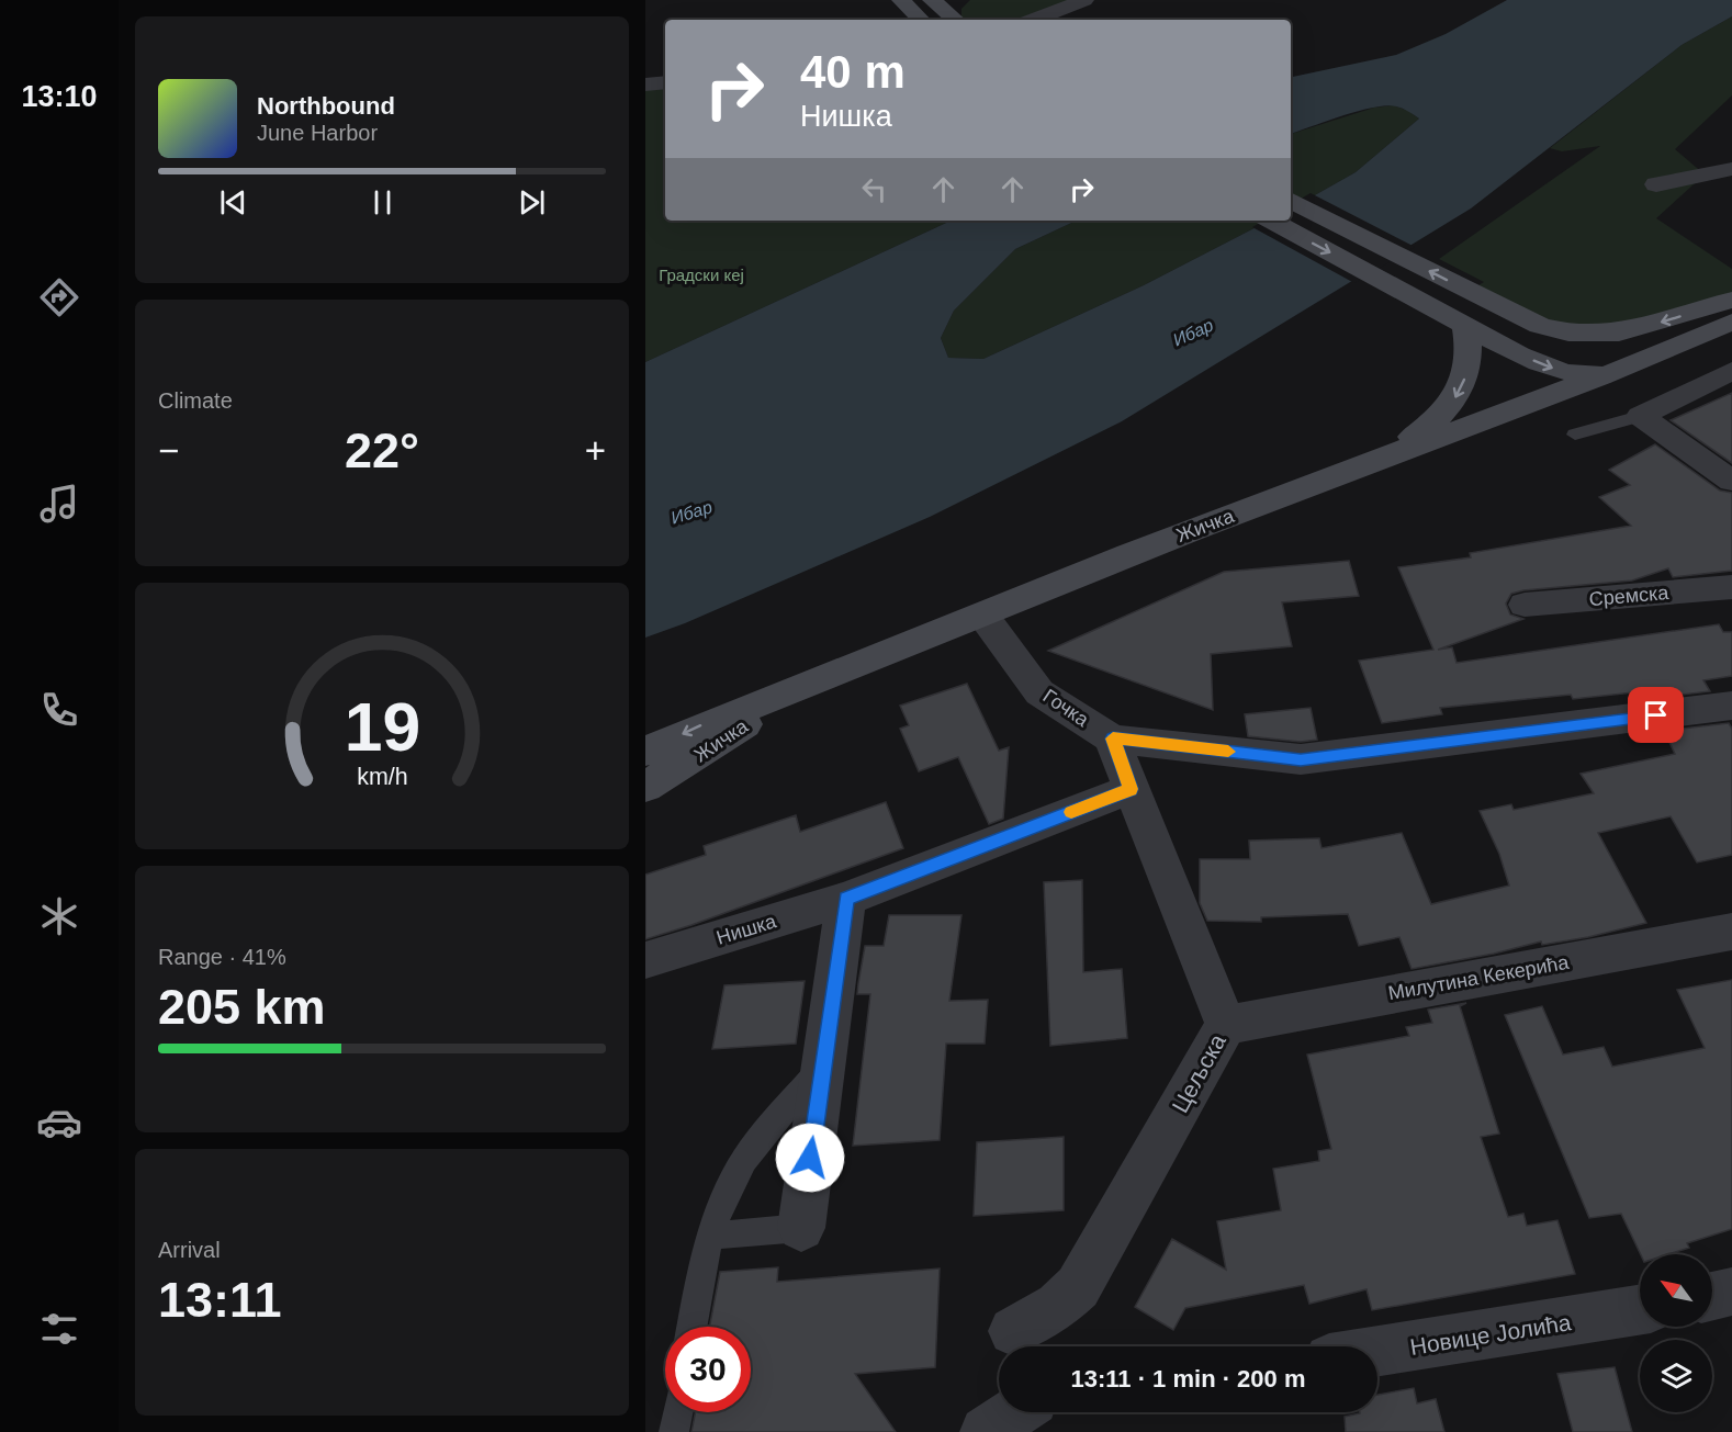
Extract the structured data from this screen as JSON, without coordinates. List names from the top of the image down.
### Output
{
  "streets": {
    "main road": ["Жичка"],
    "street": [
      "Сремска",
      "Гочка",
      "Нишка",
      "Милутина Кекерића",
      "Цељска",
      "Новице Јолића"
    ]
  },
  "crossings": [
    ["Жичка", "Гочка"],
    ["Гочка", "Цељска"],
    ["Нишка", "Цељска"],
    ["Милутина Кекерића", "Цељска"]
  ],
  "water": ["Ибар"],
  "parks": ["Градски кеј"],
  "north": "top left",
  "page": {
    "tabs": "13:10",
    "turn": ["40 m", "Нишка"],
    "song": ["Northbound", "June Harbor"],
    "tile": [
      "Climate",
      ["Range · 41%", "205 km"],
      ["Arrival", "13:11"]
    ],
    "heat": ["−", "22°", "+"],
    "limit": "30",
    "trip": "13:11 · 1 min · 200 m",
    "gauge": ["19", "km/h"]
  }
}
